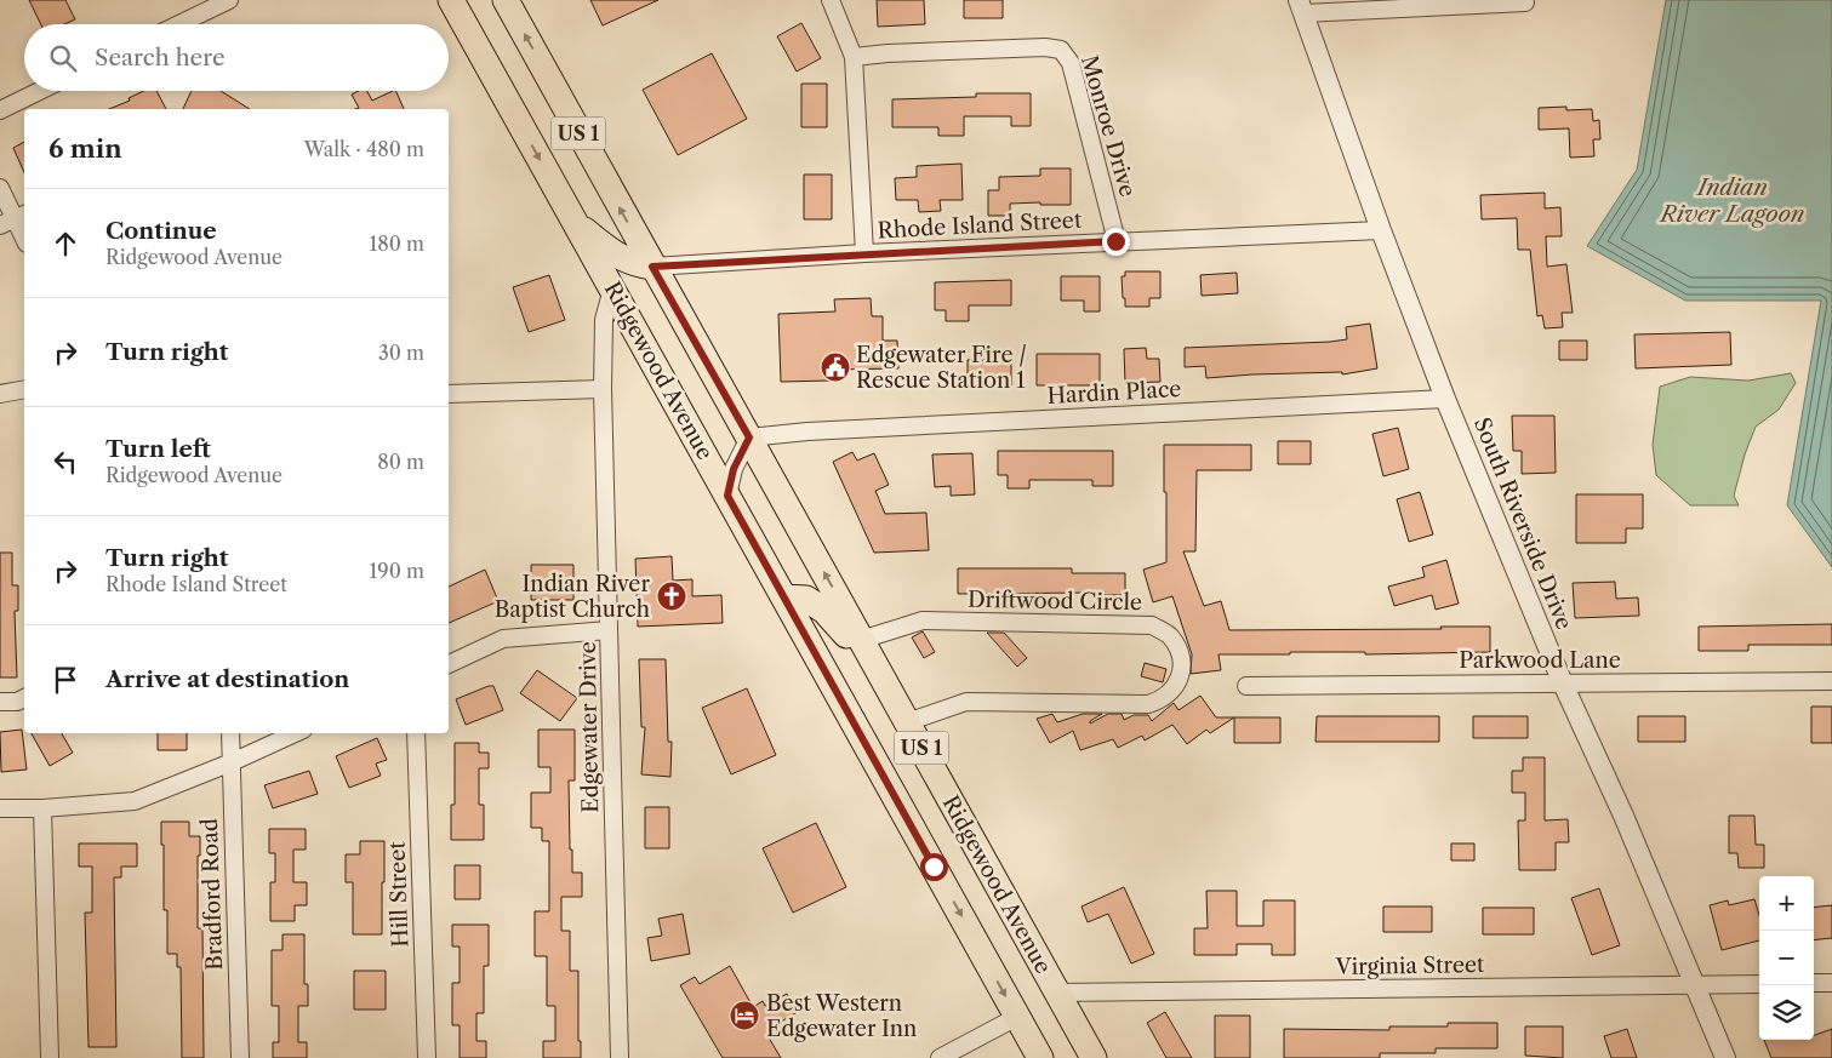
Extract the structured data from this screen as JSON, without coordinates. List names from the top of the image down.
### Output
{
  "streets": {
    "main road": ["US 1", "Ridgewood Avenue"],
    "street": [
      "Monroe Drive",
      "Rhode Island Street",
      "Hardin Place",
      "South Riverside Drive",
      "Driftwood Circle",
      "Parkwood Lane",
      "Edgewater Drive",
      "Bradford Road",
      "Hill Street",
      "Virginia Street"
    ]
  },
  "crossings": [
    ["Monroe Drive", "Rhode Island Street"],
    ["Rhode Island Street", "Ridgewood Avenue"],
    ["Rhode Island Street", "South Riverside Drive"],
    ["Ridgewood Avenue", "Hardin Place"],
    ["Ridgewood Avenue", "Driftwood Circle"],
    ["Ridgewood Avenue", "Edgewater Drive"],
    ["Ridgewood Avenue", "Virginia Street"],
    ["Hardin Place", "South Riverside Drive"],
    ["South Riverside Drive", "Parkwood Lane"],
    ["South Riverside Drive", "Virginia Street"]
  ],
  "water": ["Indian River Lagoon"],
  "places": {
    "public building": ["Edgewater Fire / Rescue Station 1"],
    "church": ["Indian River Baptist Church"],
    "hotel": ["Best Western Edgewater Inn"]
  },
  "page": {
    "search": "Search here",
    "heading": ["6 min", "Walk · 480 m"],
    "list": [
      ["Continue", "Ridgewood Avenue", "180 m"],
      ["Turn right", "30 m"],
      ["Turn left", "Ridgewood Avenue", "80 m"],
      ["Turn right", "Rhode Island Street", "190 m"],
      "Arrive at destination"
    ],
    "map_buttons": ["+", "−"]
  }
}
